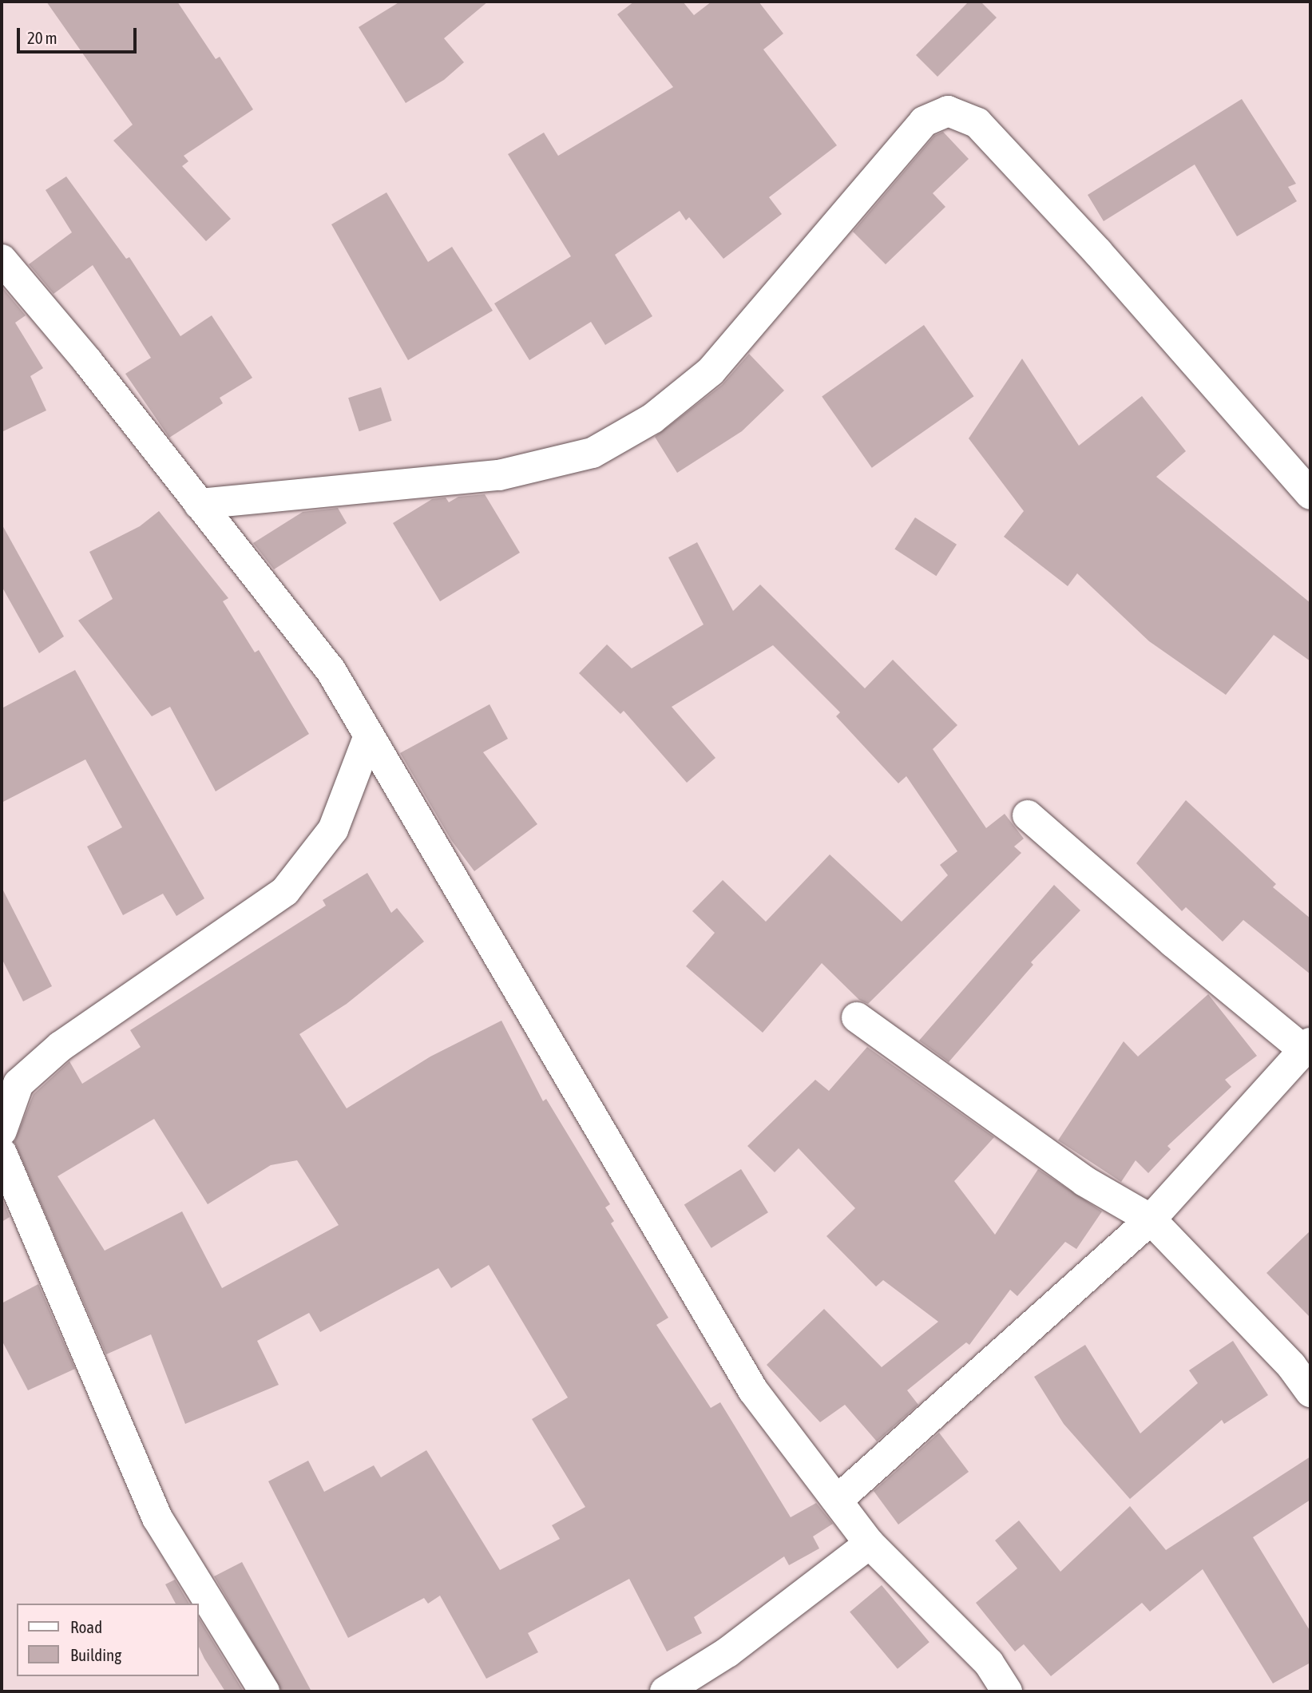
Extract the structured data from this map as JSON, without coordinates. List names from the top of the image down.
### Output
{
  "legend": ["Road", "Building"],
  "scale_bar": "20 m"
}
